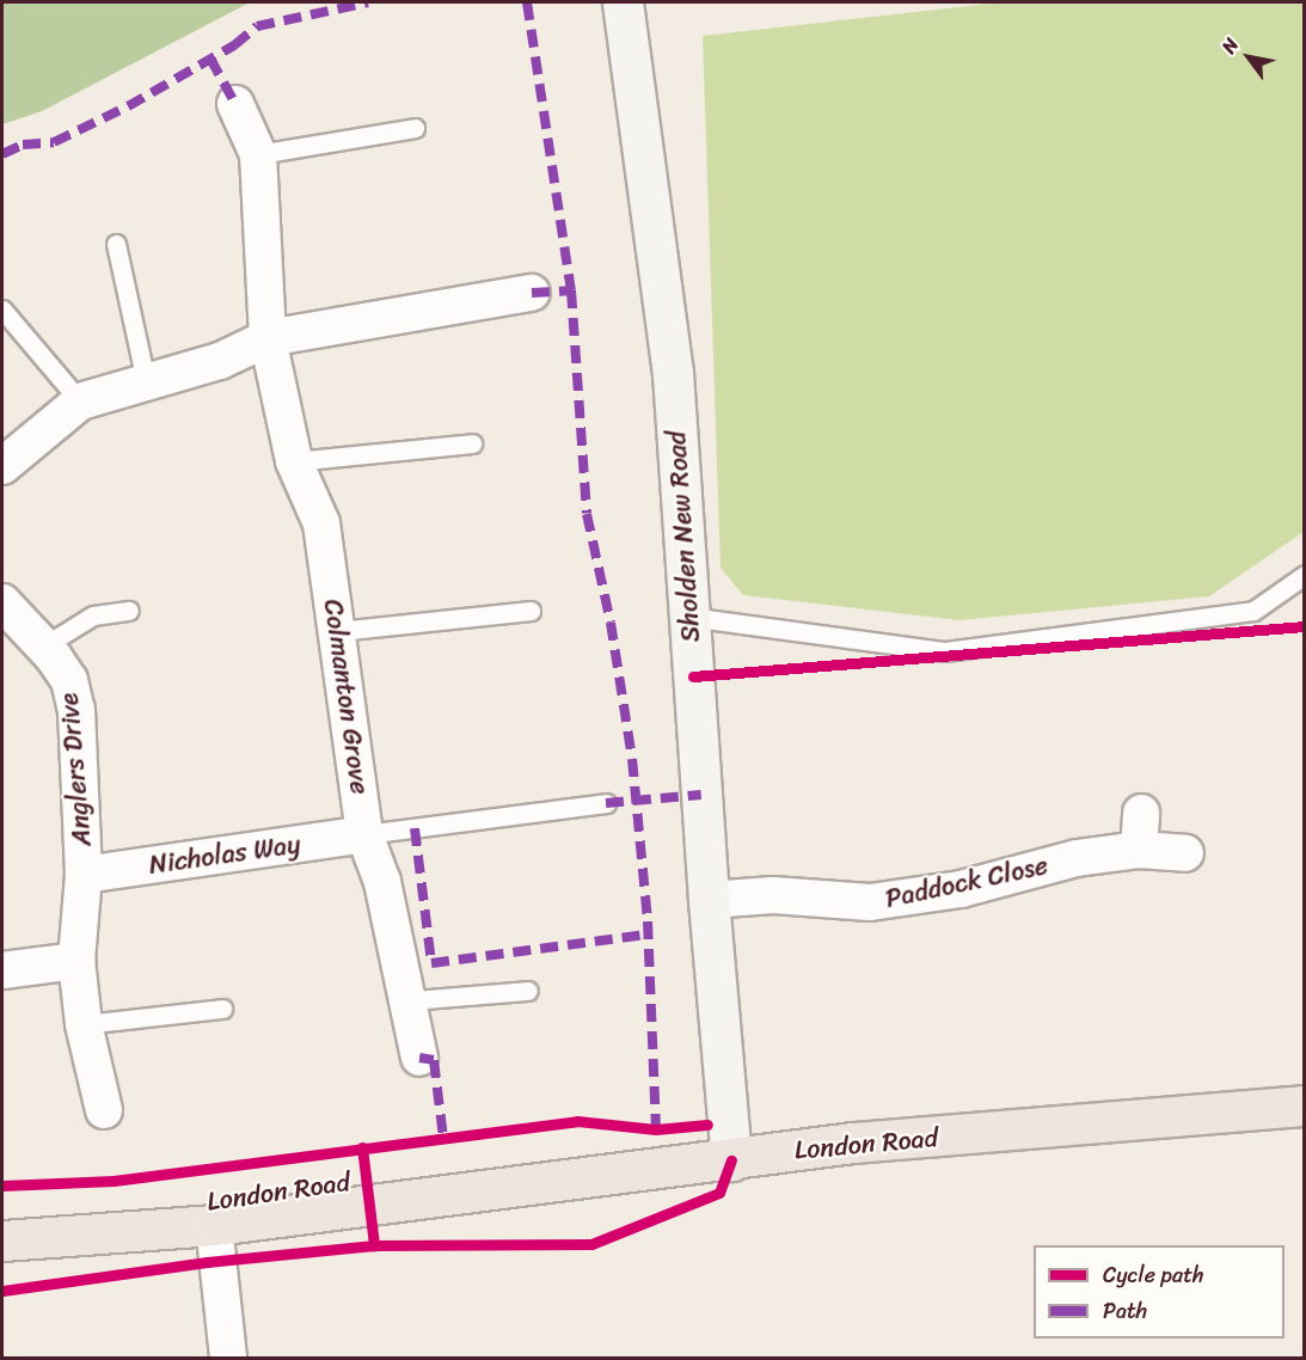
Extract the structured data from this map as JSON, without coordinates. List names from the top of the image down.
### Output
{
  "streets": {
    "main road": ["London Road"],
    "street": [
      "Sholden New Road",
      "Colmanton Grove",
      "Anglers Drive",
      "Nicholas Way",
      "Paddock Close"
    ]
  },
  "crossings": [
    ["Sholden New Road", "Paddock Close"],
    ["Sholden New Road", "London Road"],
    ["Colmanton Grove", "Nicholas Way"],
    ["Anglers Drive", "Nicholas Way"]
  ],
  "legend": ["Cycle path", "Path"],
  "north": "top left"
}
